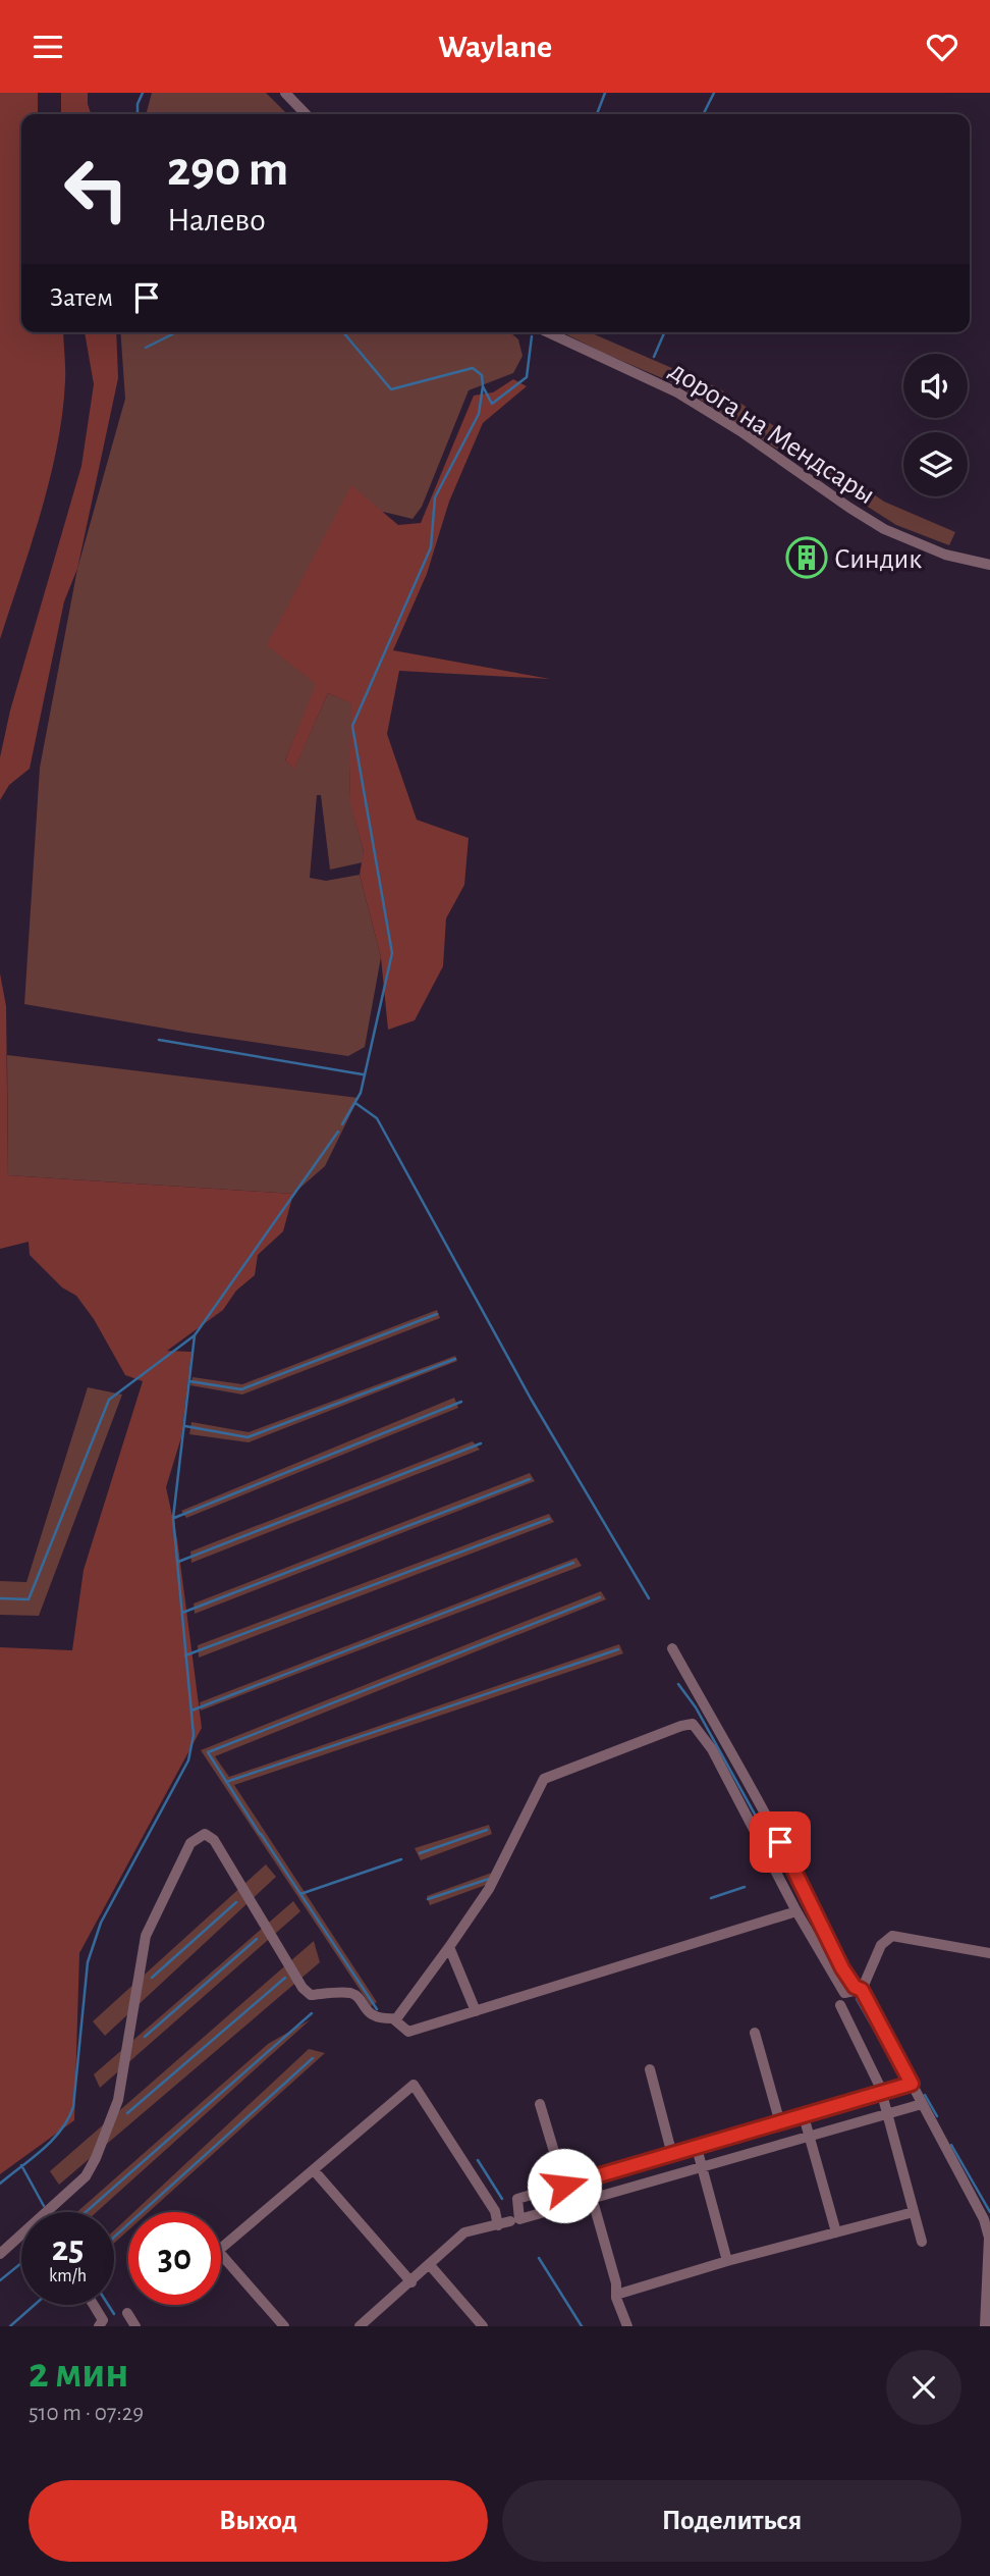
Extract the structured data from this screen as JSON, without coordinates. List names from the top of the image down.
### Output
{
  "streets": {
    "street": ["дорога на Мендсары"]
  },
  "places": {
    "building": ["Синдик"]
  },
  "page": {
    "header": "Waylane",
    "turn": ["290 m", "Налево"],
    "then": "Затем",
    "speed": "25 km/h",
    "limit": "30",
    "heading": ["2 мин", "510 m · 07:29"],
    "buttons": ["Выход", "Поделиться"]
  }
}
